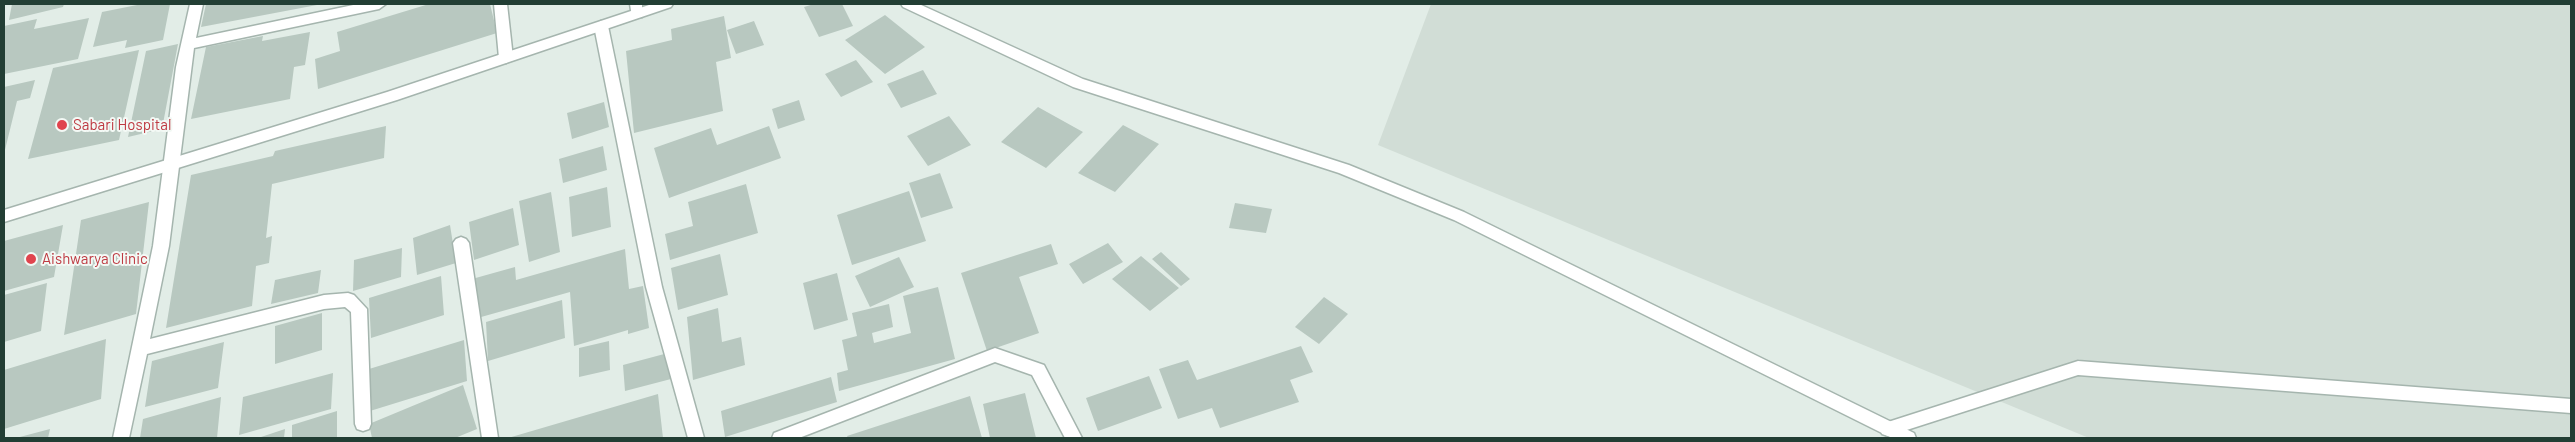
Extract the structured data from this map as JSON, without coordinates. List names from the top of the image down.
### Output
{
  "places": ["Sabari Hospital", "Aishwarya Clinic"]
}
